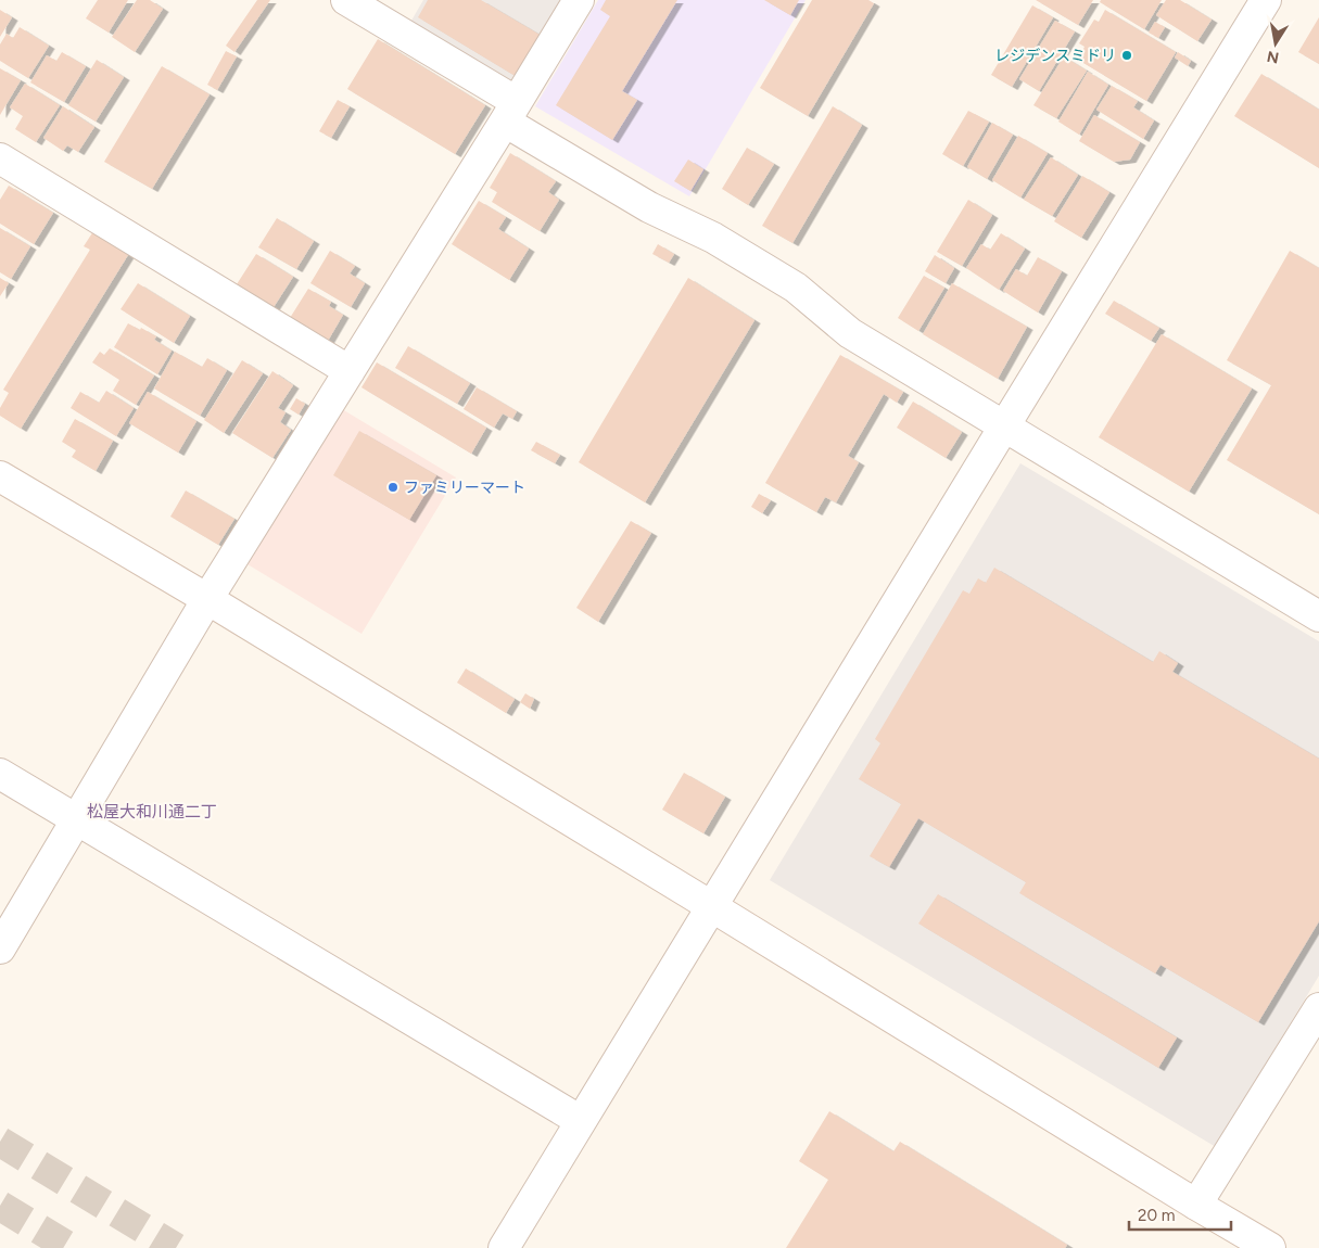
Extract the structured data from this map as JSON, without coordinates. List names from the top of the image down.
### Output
{
  "districts": ["松屋大和川通二丁"],
  "places": ["レジデンスミドリ", "ファミリーマート"],
  "scale_bar": "20 m",
  "north": "bottom"
}
